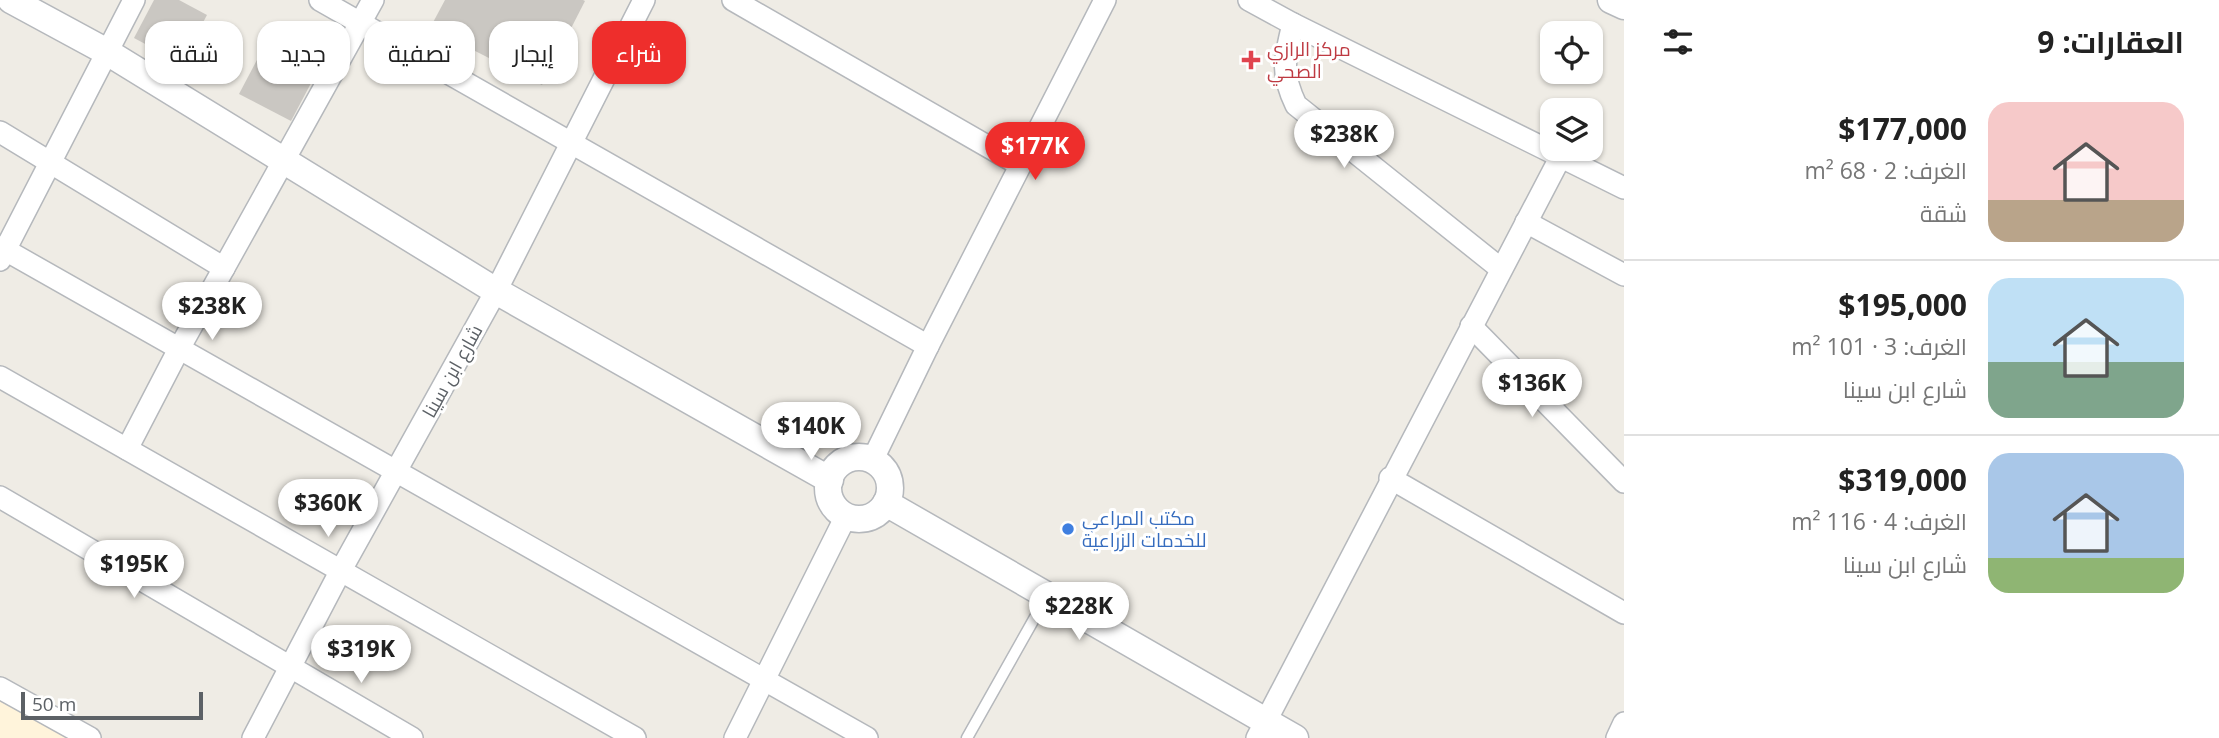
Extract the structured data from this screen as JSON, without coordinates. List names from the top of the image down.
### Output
{
  "streets": {
    "street": ["شارع ابن سينا"]
  },
  "places": {
    "health": ["مركز الرازي الصحي"],
    "other": ["مكتب المراعي للخدمات الزراعية"]
  },
  "scale_bar": "50 m",
  "page": {
    "heading": "العقارات: 9",
    "chip": [
      "شراء",
      "إيجار",
      "تصفية",
      "جديد",
      "شقة"
    ],
    "list": [
      {
        "name": "$177,000",
        "note": "الغرف: 2 · 68 m² · شقة"
      },
      {
        "name": "$195,000",
        "note": "الغرف: 3 · 101 m² · شارع ابن سينا"
      },
      {
        "name": "$319,000",
        "note": "الغرف: 4 · 116 m² · شارع ابن سينا"
      }
    ],
    "price": [
      "$238K",
      "$177K",
      "$238K",
      "$136K",
      "$140K",
      "$360K",
      "$195K",
      "$228K",
      "$319K"
    ],
    "scale": "50 m"
  }
}
